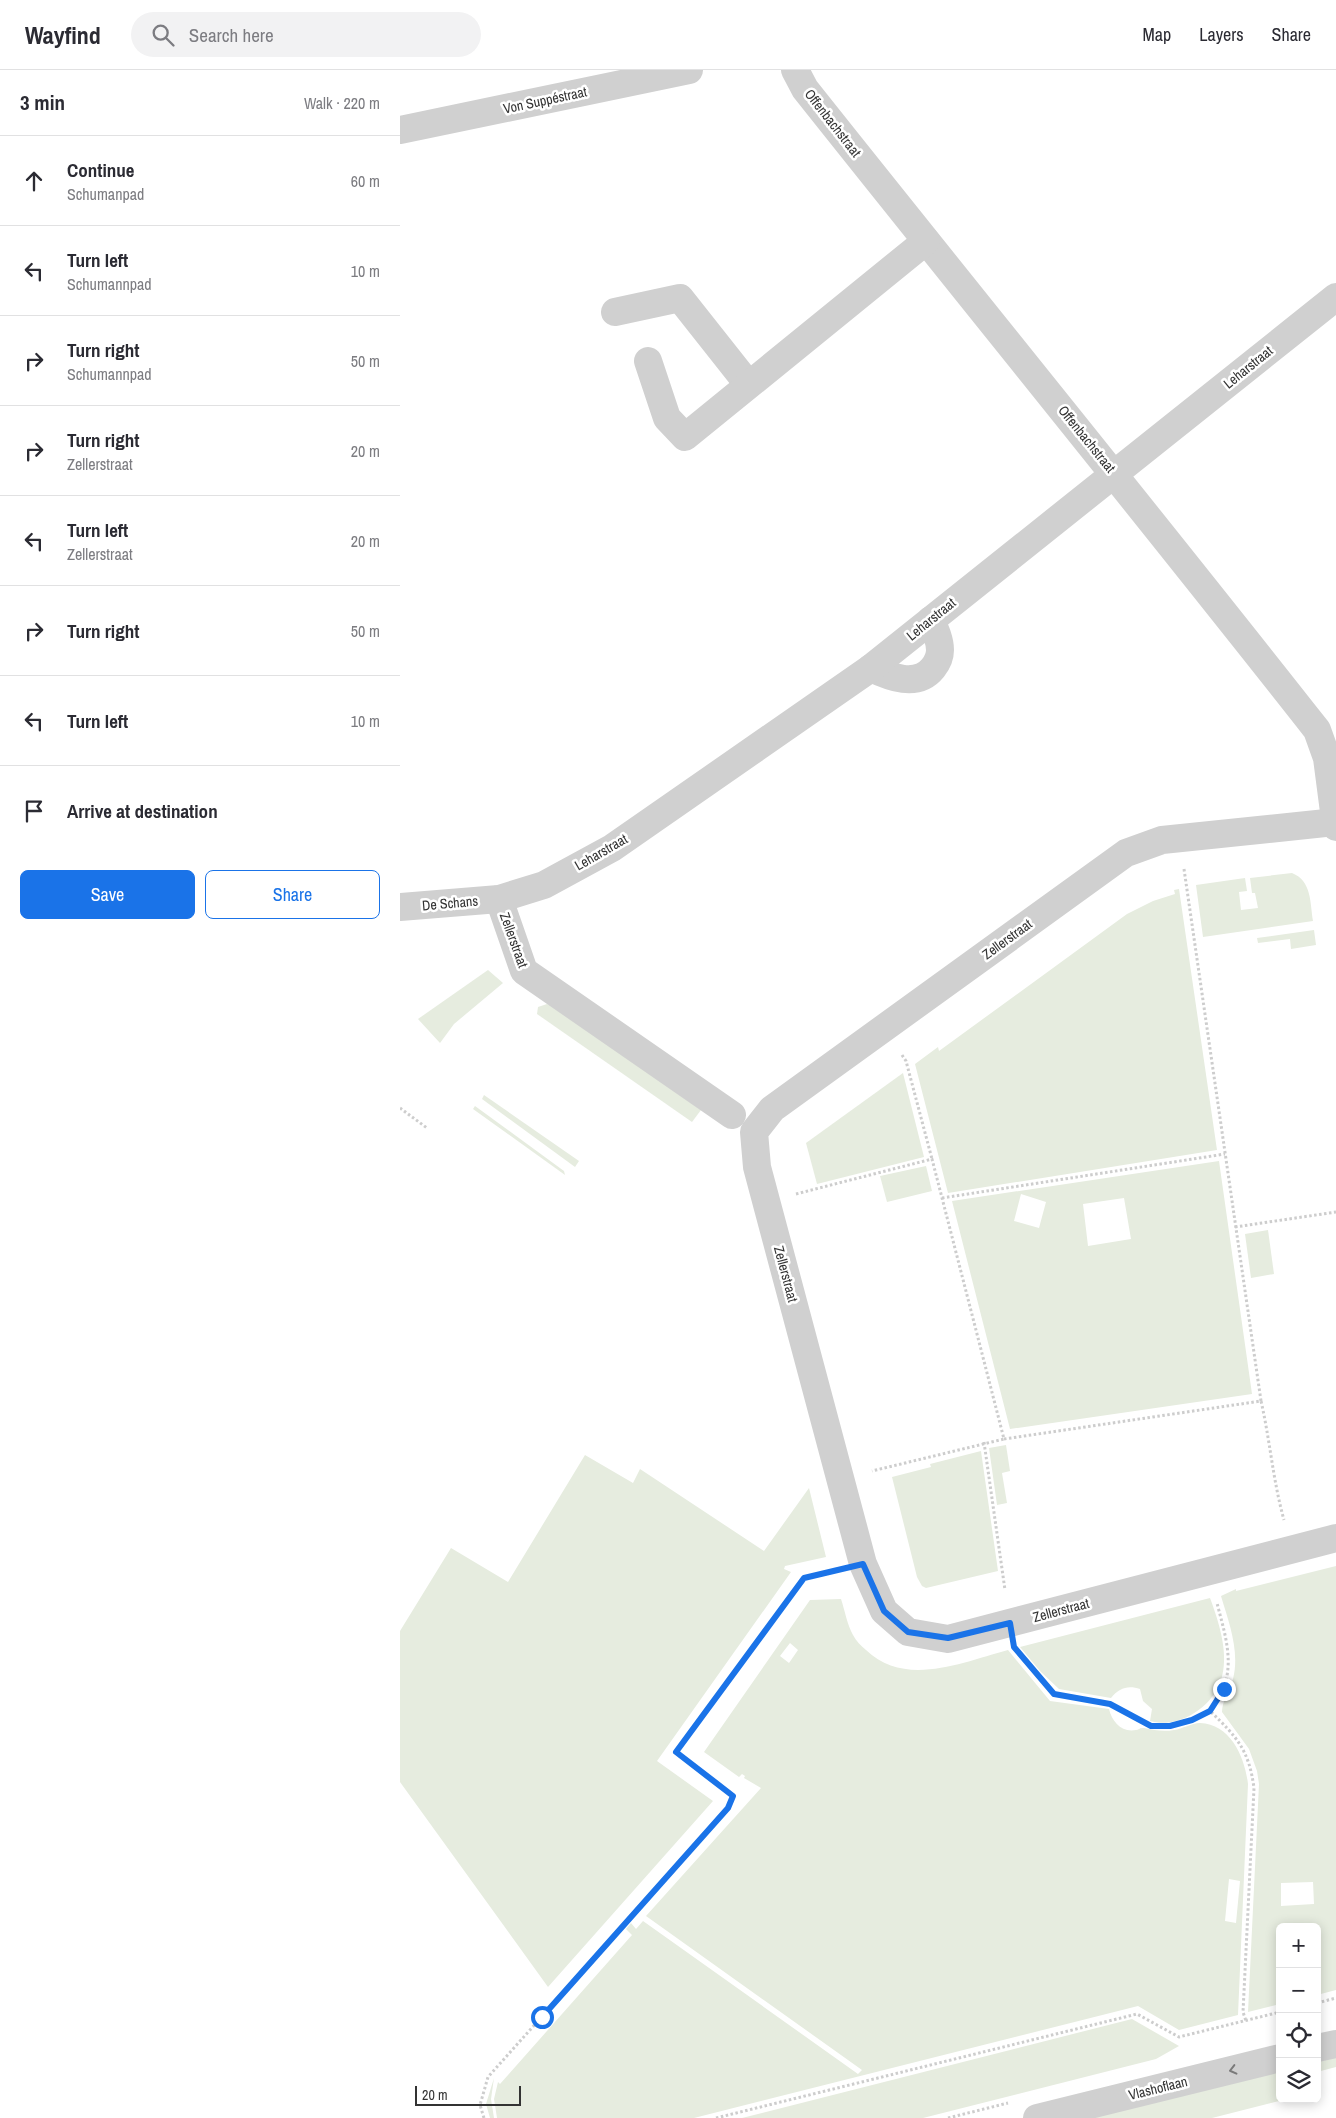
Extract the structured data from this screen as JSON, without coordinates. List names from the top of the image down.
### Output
{
  "streets": {
    "street": [
      "Von Suppéstraat",
      "Offenbachstraat",
      "Leharstraat",
      "De Schans",
      "Zellerstraat",
      "Vlashoflaan"
    ]
  },
  "crossings": [
    ["Offenbachstraat", "Leharstraat"],
    ["Offenbachstraat", "Zellerstraat"],
    ["Leharstraat", "De Schans"],
    ["Leharstraat", "Zellerstraat"],
    ["De Schans", "Zellerstraat"]
  ],
  "one_way": ["Vlashoflaan"],
  "scale_bar": "20 m",
  "page": {
    "header": "Wayfind",
    "search": "Search here",
    "nav": ["Map", "Layers", "Share"],
    "heading": ["3 min", "Walk · 220 m"],
    "list": [
      ["Continue", "Schumanpad", "60 m"],
      ["Turn left", "Schumannpad", "10 m"],
      ["Turn right", "Schumannpad", "50 m"],
      ["Turn right", "Zellerstraat", "20 m"],
      ["Turn left", "Zellerstraat", "20 m"],
      ["Turn right", "50 m"],
      ["Turn left", "10 m"],
      "Arrive at destination"
    ],
    "buttons": ["Save", "Share"],
    "map_buttons": ["+", "−"],
    "scale": "20 m"
  }
}
